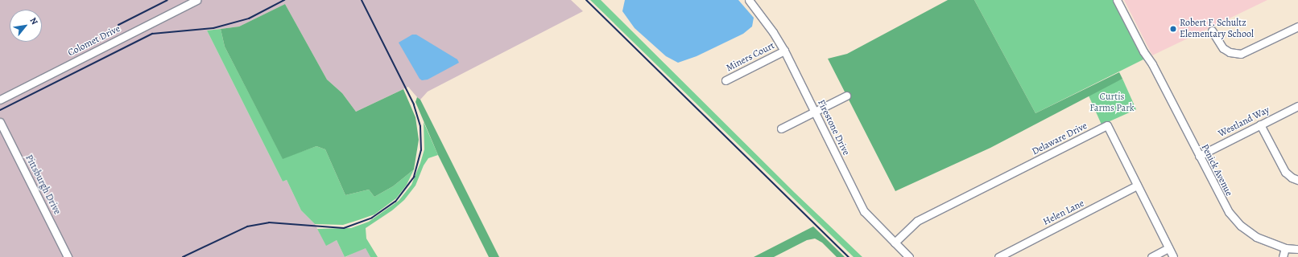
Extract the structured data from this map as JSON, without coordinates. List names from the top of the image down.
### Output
{
  "streets": {
    "street": [
      "Colomet Drive",
      "Miners Court",
      "Westland Way",
      "Firestone Drive",
      "Delaware Drive",
      "Penick Avenue",
      "Pittsburgh Drive",
      "Helen Lane"
    ]
  },
  "crossings": [
    ["Miners Court", "Firestone Drive"],
    ["Westland Way", "Penick Avenue"],
    ["Firestone Drive", "Delaware Drive"],
    ["Delaware Drive", "Helen Lane"]
  ],
  "parks": ["Curtis Farms Park"],
  "places": ["Robert F. Schultz Elementary School"],
  "north": "top right"
}
